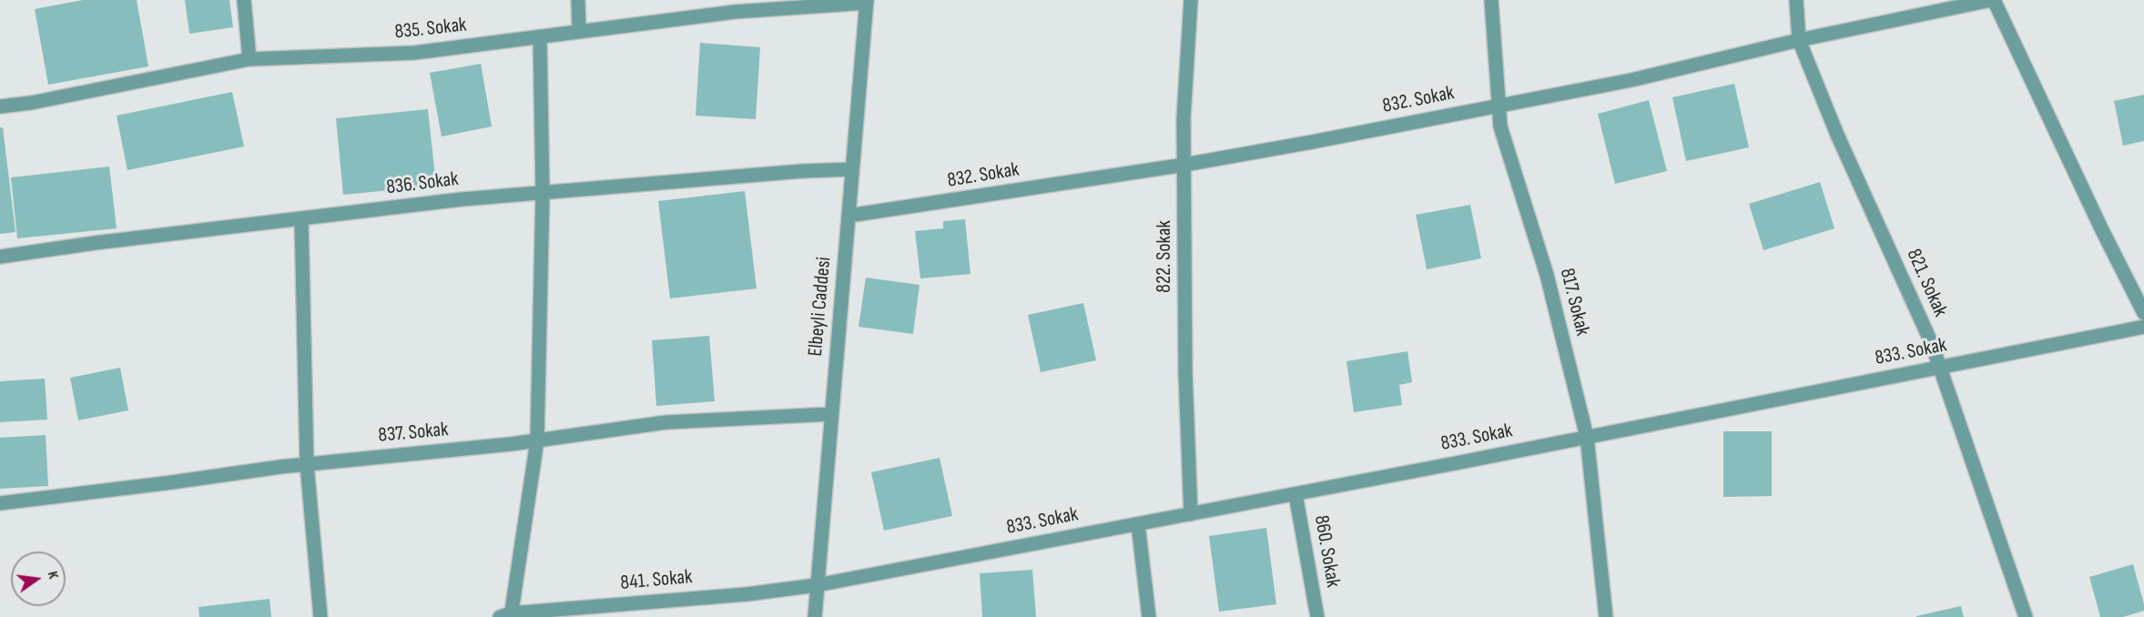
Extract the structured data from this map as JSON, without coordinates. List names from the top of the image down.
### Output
{
  "streets": {
    "street": [
      "835. Sokak",
      "832. Sokak",
      "836. Sokak",
      "822. Sokak",
      "821. Sokak",
      "817. Sokak",
      "Elbeyli Caddesi",
      "833. Sokak",
      "837. Sokak",
      "860. Sokak",
      "841. Sokak"
    ]
  },
  "crossings": [
    ["835. Sokak", "Elbeyli Caddesi"],
    ["832. Sokak", "822. Sokak"],
    ["832. Sokak", "821. Sokak"],
    ["832. Sokak", "817. Sokak"],
    ["832. Sokak", "Elbeyli Caddesi"],
    ["836. Sokak", "Elbeyli Caddesi"],
    ["822. Sokak", "833. Sokak"],
    ["821. Sokak", "833. Sokak"],
    ["817. Sokak", "833. Sokak"],
    ["Elbeyli Caddesi", "833. Sokak"],
    ["Elbeyli Caddesi", "837. Sokak"],
    ["Elbeyli Caddesi", "841. Sokak"],
    ["833. Sokak", "860. Sokak"],
    ["833. Sokak", "841. Sokak"]
  ],
  "north": "right"
}
